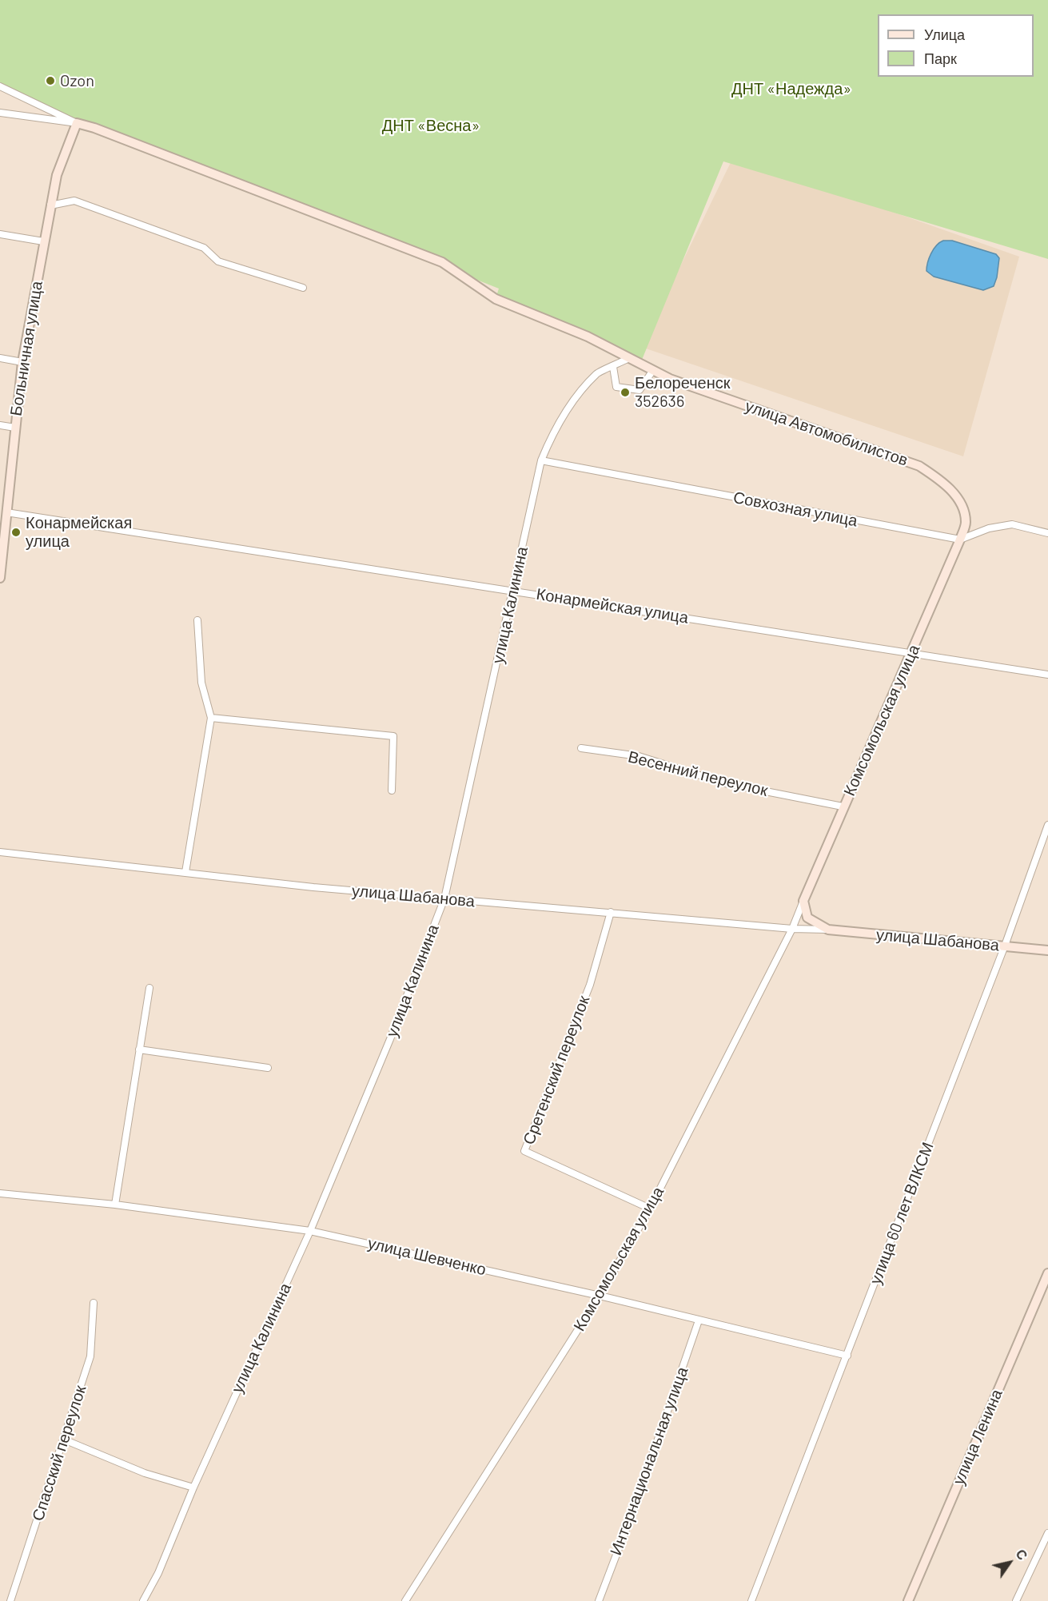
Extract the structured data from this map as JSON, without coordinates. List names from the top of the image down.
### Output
{
  "streets": {
    "street": [
      "Больничная улица",
      "улица Автомобилистов",
      "Совхозная улица",
      "улица Калинина",
      "Конармейская улица",
      "Комсомольская улица",
      "Весенний переулок",
      "улица Шабанова",
      "Сретенский переулок",
      "улица 60 лет ВЛКСМ",
      "улица Шевченко",
      "улица Ленина",
      "Спасский переулок",
      "Интернациональная улица"
    ]
  },
  "crossings": [
    ["Больничная улица", "улица Автомобилистов"],
    ["Больничная улица", "Конармейская улица"],
    ["улица Автомобилистов", "Совхозная улица"],
    ["улица Автомобилистов", "улица Калинина"],
    ["улица Автомобилистов", "Комсомольская улица"],
    ["Совхозная улица", "улица Калинина"],
    ["Совхозная улица", "Комсомольская улица"],
    ["улица Калинина", "Конармейская улица"],
    ["улица Калинина", "улица Шабанова"],
    ["улица Калинина", "улица Шевченко"],
    ["Конармейская улица", "Комсомольская улица"],
    ["Комсомольская улица", "Весенний переулок"],
    ["Комсомольская улица", "улица Шабанова"],
    ["Комсомольская улица", "Сретенский переулок"],
    ["Комсомольская улица", "улица Шевченко"],
    ["улица Шабанова", "Сретенский переулок"],
    ["улица Шабанова", "улица 60 лет ВЛКСМ"],
    ["улица 60 лет ВЛКСМ", "улица Шевченко"],
    ["улица Шевченко", "Интернациональная улица"]
  ],
  "parks": ["ДНТ «Надежда»", "ДНТ «Весна»"],
  "places": ["Ozon", "Белореченск 352636", "Конармейская улица"],
  "legend": ["Улица", "Парк"],
  "north": "top right"
}
